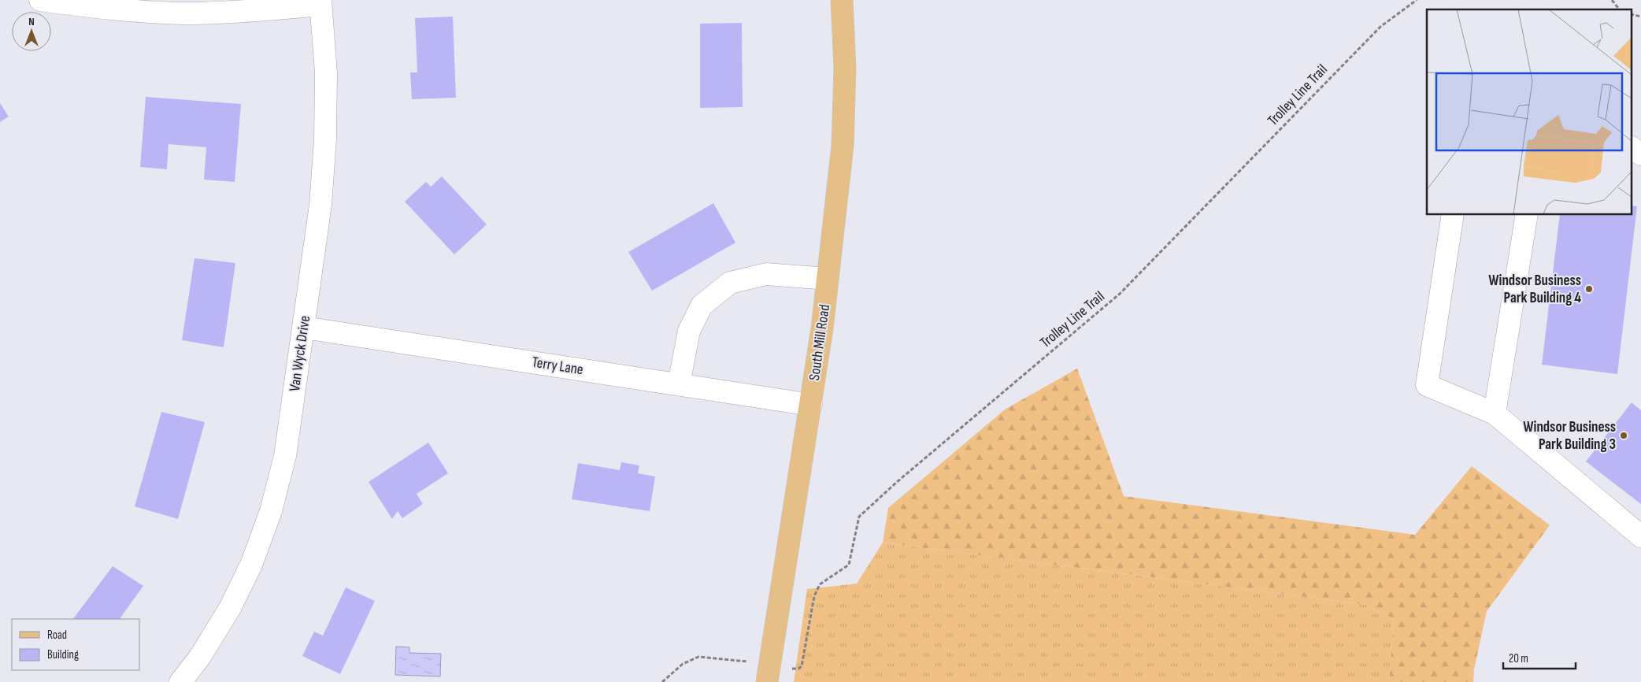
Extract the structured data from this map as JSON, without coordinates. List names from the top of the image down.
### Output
{
  "streets": {
    "main road": ["South Mill Road"],
    "street": ["Van Wyck Drive", "Terry Lane"],
    "path": ["Trolley Line Trail"]
  },
  "crossings": [
    ["South Mill Road", "Terry Lane"],
    ["Van Wyck Drive", "Terry Lane"]
  ],
  "places": ["Windsor Business Park Building 4", "Windsor Business Park Building 3"],
  "legend": ["Road", "Building"],
  "scale_bar": "20 m",
  "north": "top"
}
